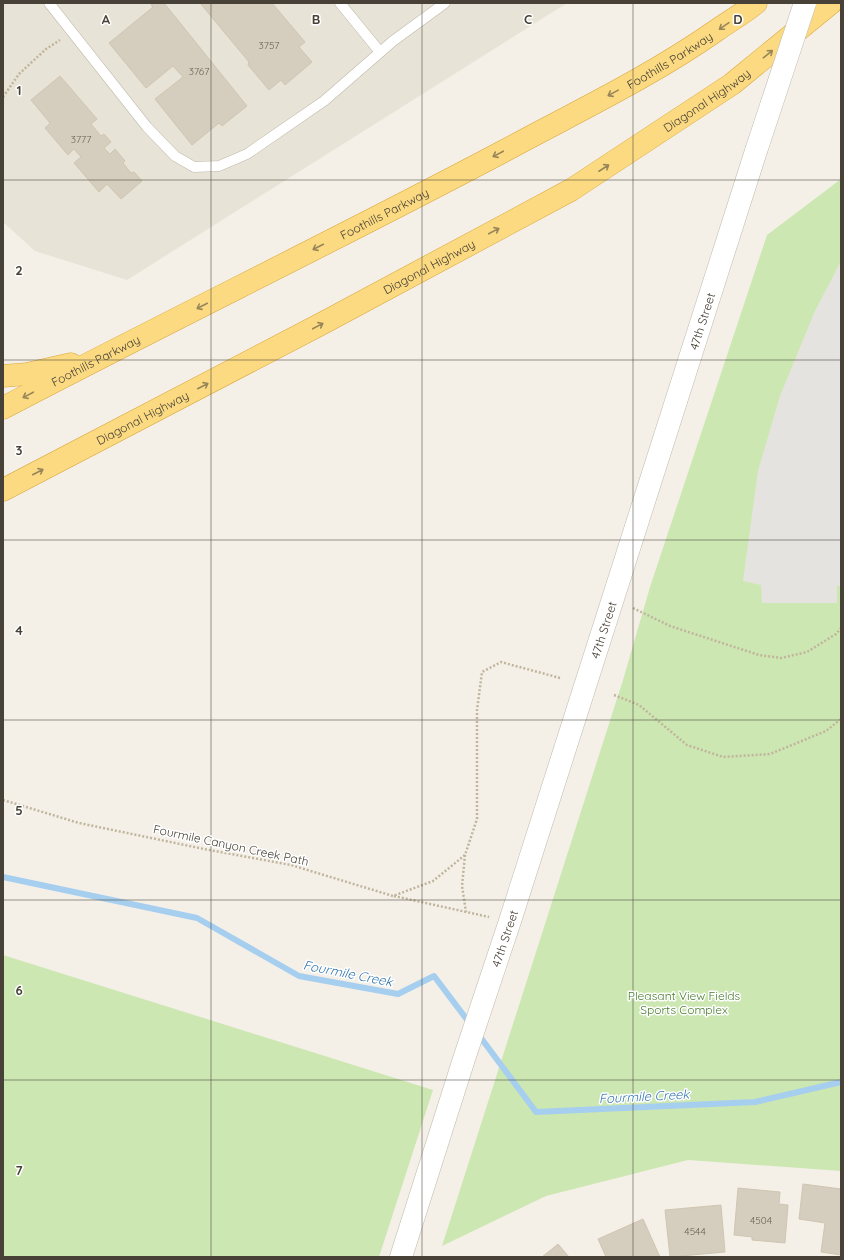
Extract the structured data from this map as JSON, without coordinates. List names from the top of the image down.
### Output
{
  "streets": {
    "highway": ["Foothills Parkway", "Diagonal Highway"],
    "street": ["47th Street"],
    "path": ["Fourmile Canyon Creek Path"]
  },
  "crossings": [
    ["47th Street", "Fourmile Canyon Creek Path"]
  ],
  "one_way": ["Foothills Parkway", "Diagonal Highway"],
  "water": ["Fourmile Creek"],
  "parks": ["Pleasant View Fields Sports Complex"],
  "house_numbers": [
    "3757",
    "3767",
    "3777",
    "4504",
    "4544"
  ],
  "grid": {
    "columns": [
      "A",
      "B",
      "C",
      "D"
    ],
    "rows": [
      "1",
      "2",
      "3",
      "4",
      "5",
      "6",
      "7"
    ]
  }
}
